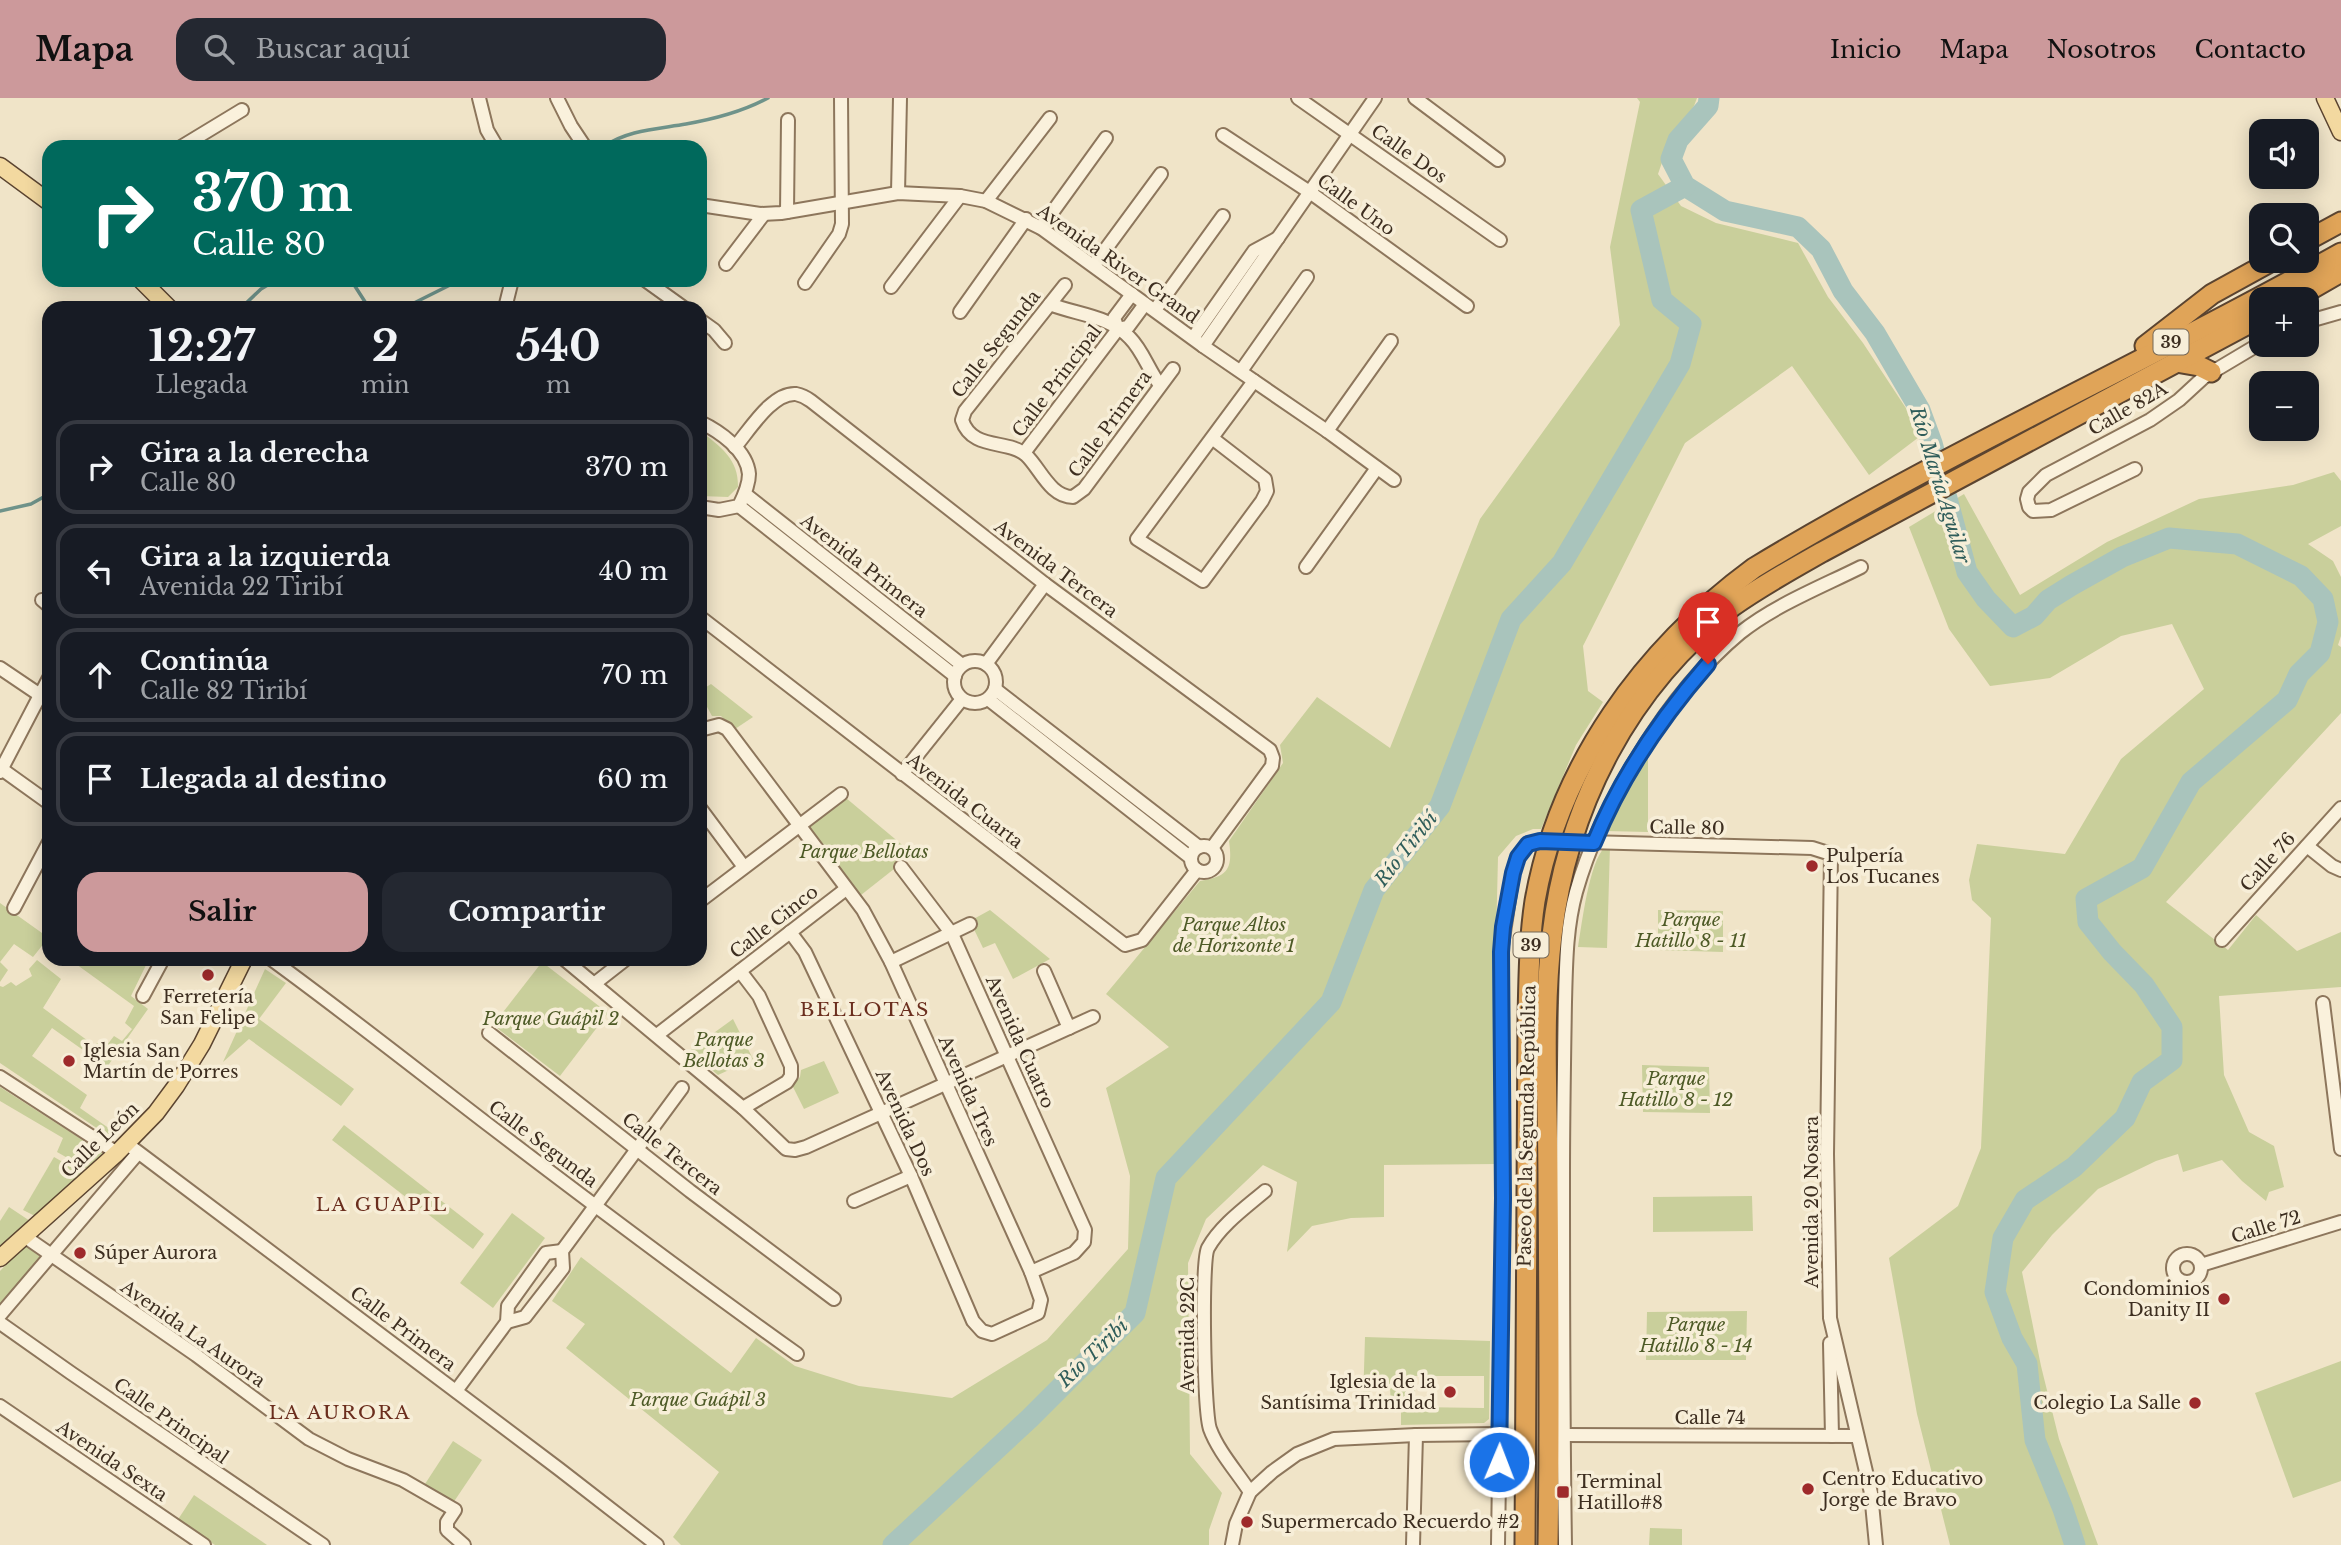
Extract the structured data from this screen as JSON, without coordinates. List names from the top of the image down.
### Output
{
  "streets": {
    "highway": ["39", "Paseo de la Segunda República"],
    "main road": ["Calle León"],
    "street": [
      "Calle Dos",
      "Calle Uno",
      "Avenida River Grand",
      "Calle Segunda",
      "Calle Principal",
      "Calle 82A",
      "Calle Primera",
      "Avenida Primera",
      "Avenida Tercera",
      "Avenida Cuarta",
      "Calle 80",
      "Calle 76",
      "Calle Cinco",
      "Avenida Cuatro",
      "Avenida Tres",
      "Avenida Dos",
      "Calle Tercera",
      "Avenida 20 Nosara",
      "Calle 72",
      "Avenida La Aurora",
      "Avenida 22C",
      "Calle 74",
      "Avenida Sexta"
    ]
  },
  "crossings": [
    ["Avenida River Grand", "Calle Principal"],
    ["Calle Segunda", "Calle Principal"],
    ["Calle Segunda", "Calle Primera"],
    ["Calle Principal", "Calle Primera"],
    ["Calle Primera", "Calle León"],
    ["Avenida Tercera", "Avenida Cuarta"],
    ["Calle 80", "Avenida 20 Nosara"],
    ["Calle Cinco", "Avenida Tres"],
    ["Calle Cinco", "Avenida Dos"],
    ["Avenida Cuatro", "Avenida Tres"],
    ["Avenida Cuatro", "Avenida Dos"],
    ["Avenida Tres", "Avenida Dos"],
    ["Calle León", "Avenida La Aurora"],
    ["Avenida 20 Nosara", "Calle 74"]
  ],
  "districts": ["BELLOTAS", "LA GUAPIL", "LA AURORA"],
  "water": ["Río María Aguilar", "Río Tiribí"],
  "parks": [
    "Parque Bellotas",
    "Parque Hatillo 8 - 11",
    "Parque Altos de Horizonte 1",
    "Parque Guápil 2",
    "Parque Bellotas 3",
    "Parque Hatillo 8 - 12",
    "Parque Hatillo 8 - 14",
    "Parque Guápil 3"
  ],
  "places": {
    "other": [
      "Pulpería Los Tucanes",
      "Ferretería San Felipe",
      "Iglesia San Martín de Porres",
      "Súper Aurora",
      "Condominios Danity II",
      "Iglesia de la Santísima Trinidad",
      "Colegio La Salle",
      "Centro Educativo Jorge de Bravo",
      "Supermercado Recuerdo #2"
    ],
    "transit": ["Terminal Hatillo#8"]
  },
  "page": {
    "header": "Mapa",
    "search": "Buscar aquí",
    "nav": [
      "Inicio",
      "Mapa",
      "Nosotros",
      "Contacto"
    ],
    "map_buttons": ["+", "−"],
    "turn": ["370 m", "Calle 80"],
    "eta": [
      "12:27",
      "Llegada",
      "2",
      "min",
      "540",
      "m"
    ],
    "list": [
      {
        "name": "Gira a la derecha",
        "note": "Calle 80",
        "value": "370 m"
      },
      {
        "name": "Gira a la izquierda",
        "note": "Avenida 22 Tiribí",
        "value": "40 m"
      },
      {
        "name": "Continúa",
        "note": "Calle 82 Tiribí",
        "value": "70 m"
      },
      {
        "name": "Llegada al destino",
        "value": "60 m"
      }
    ],
    "buttons": ["Salir", "Compartir"]
  }
}
